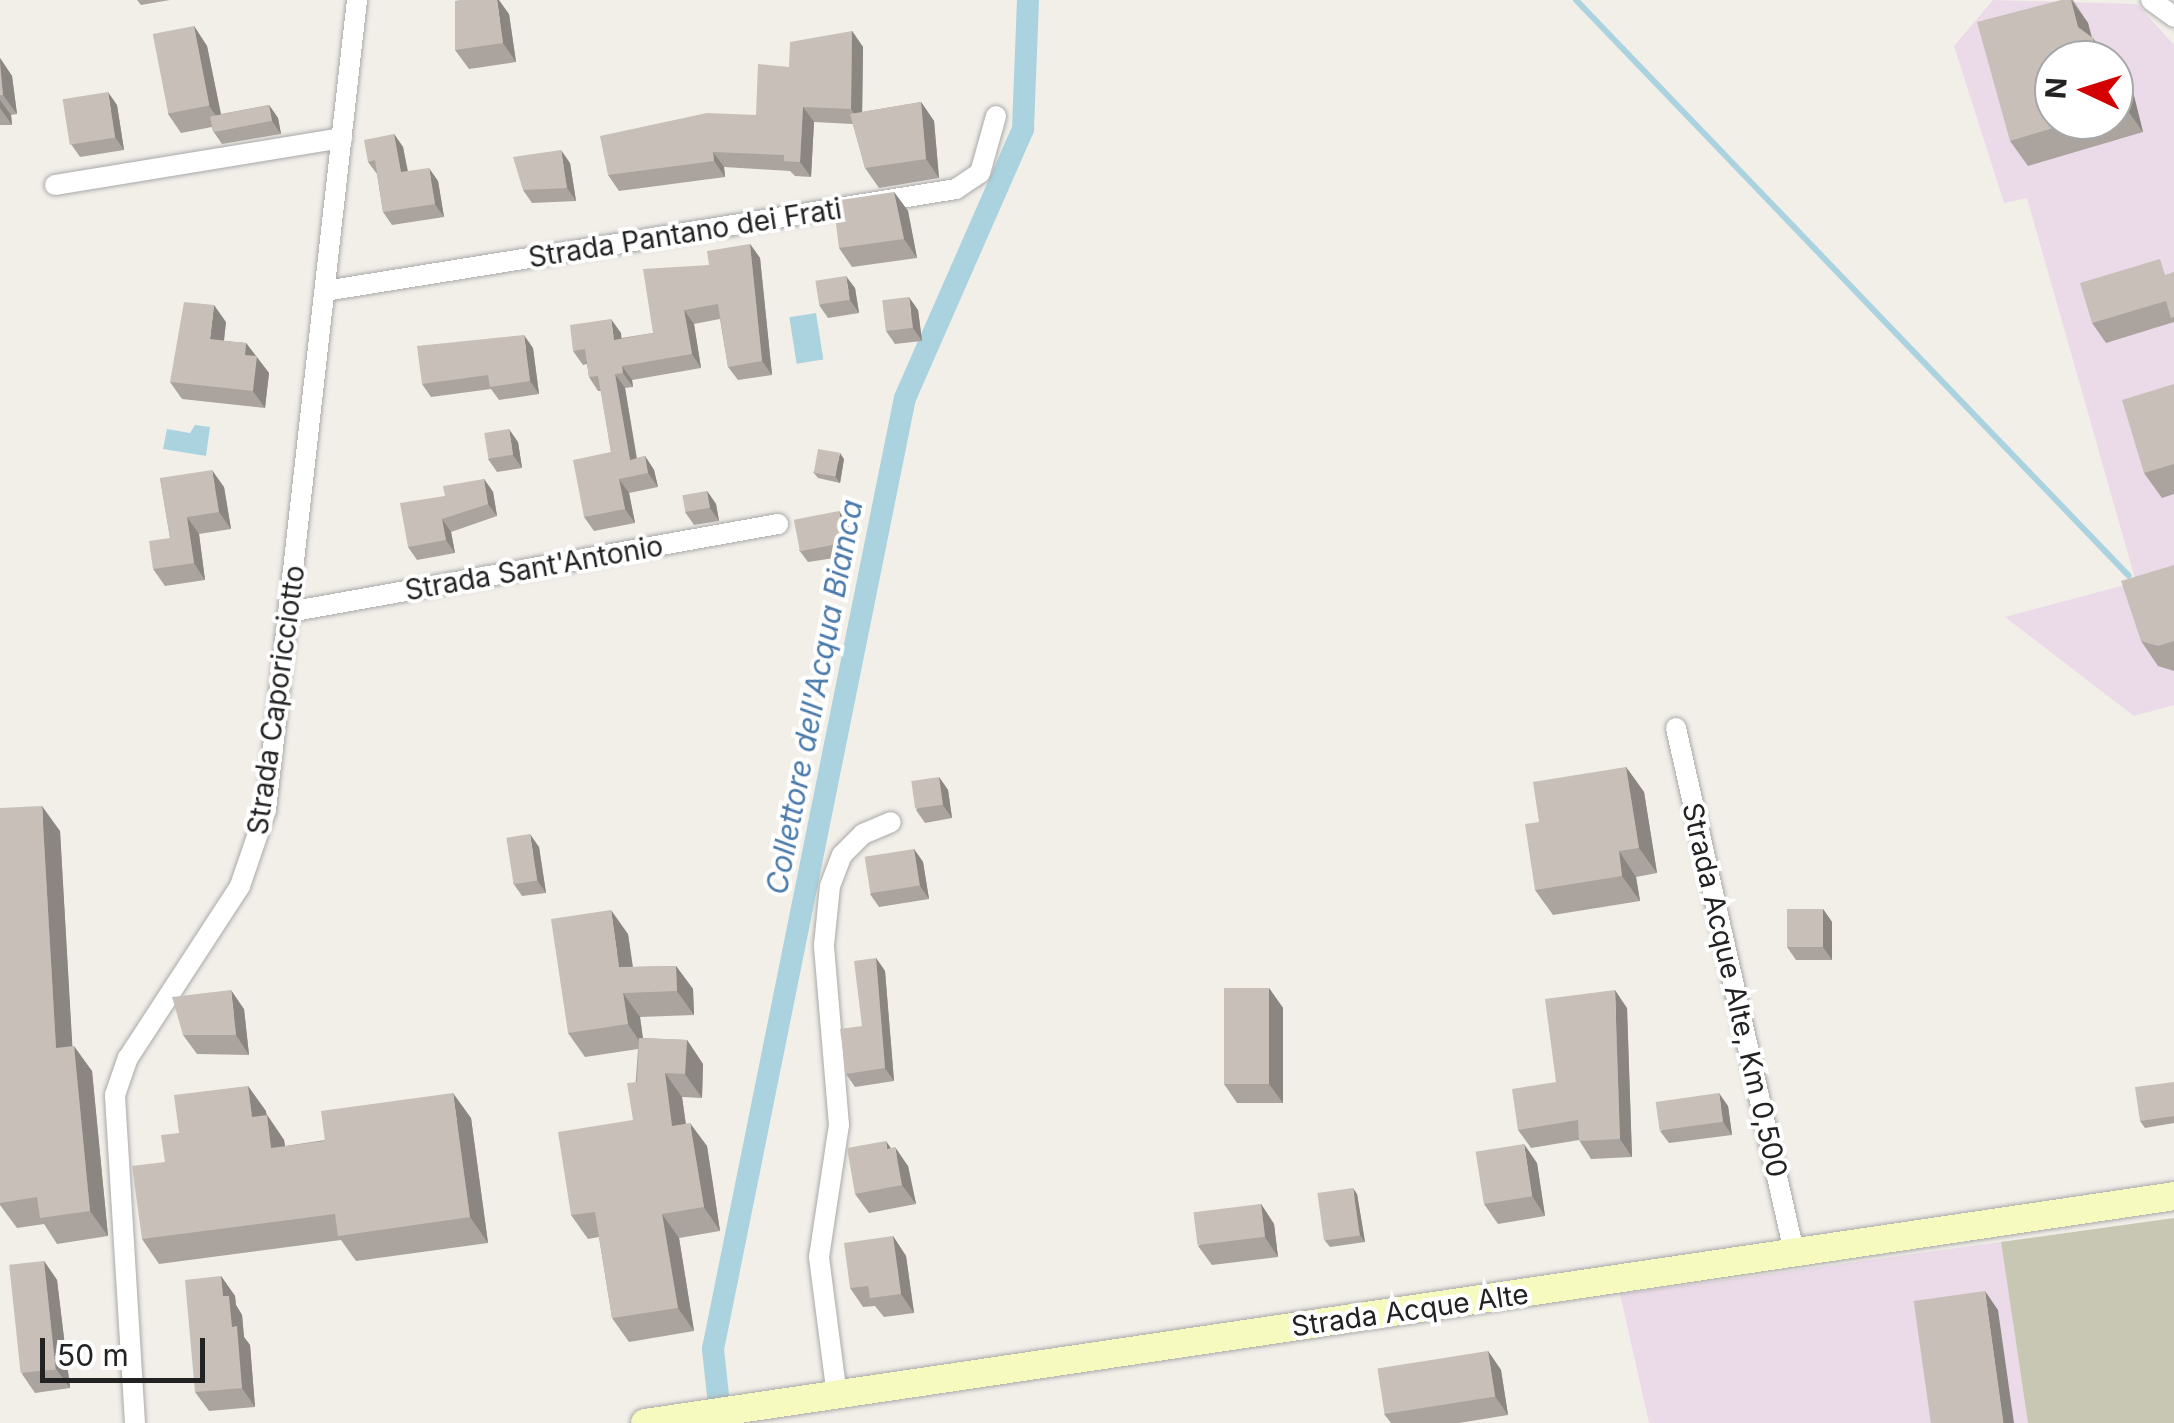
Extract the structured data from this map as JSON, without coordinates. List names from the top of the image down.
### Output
{
  "streets": {
    "main road": ["Strada Acque Alte"],
    "street": [
      "Strada Pantano dei Frati",
      "Strada Sant'Antonio",
      "Strada Caporicciotto",
      "Strada Acque Alte, Km 0,500"
    ]
  },
  "crossings": [
    ["Strada Pantano dei Frati", "Strada Caporicciotto"],
    ["Strada Sant'Antonio", "Strada Caporicciotto"],
    ["Strada Acque Alte, Km 0,500", "Strada Acque Alte"]
  ],
  "water": ["Collettore dell'Acqua Bianca"],
  "scale_bar": "50 m",
  "north": "left"
}
